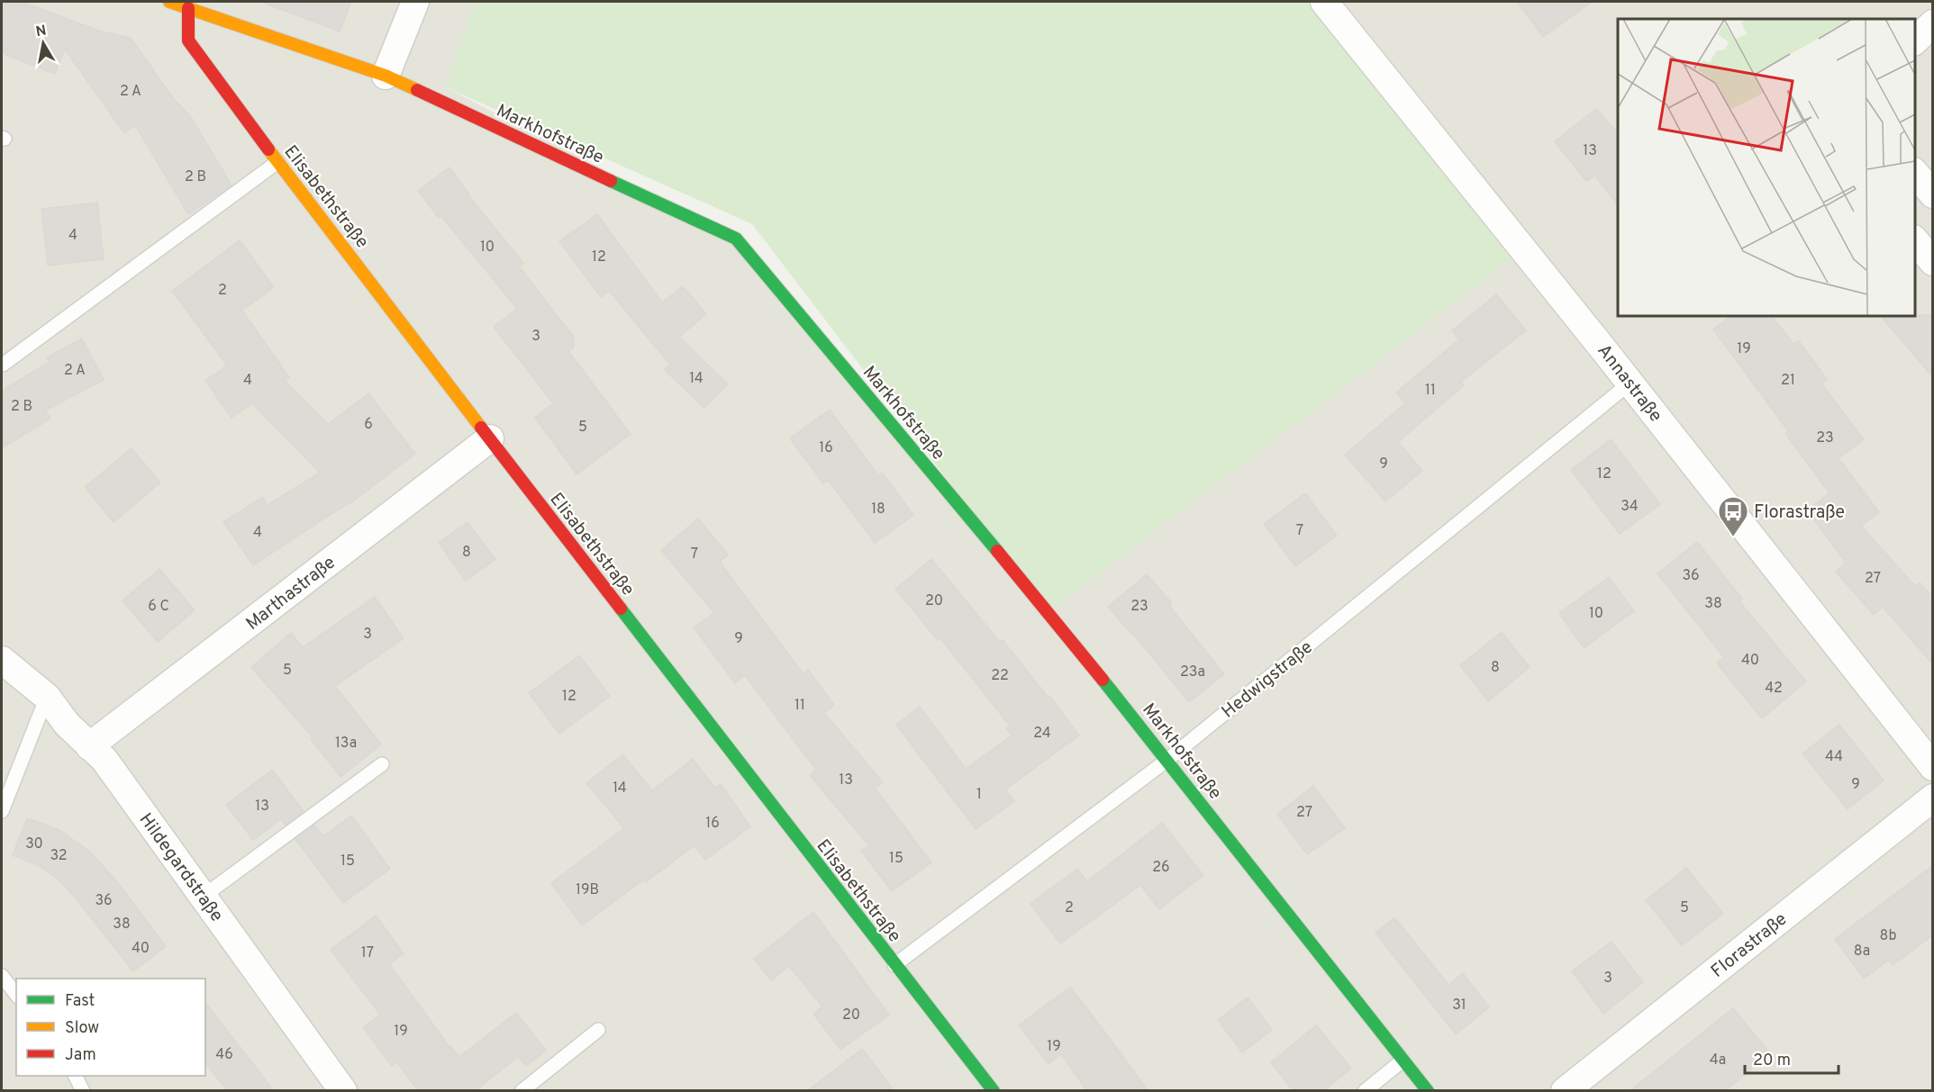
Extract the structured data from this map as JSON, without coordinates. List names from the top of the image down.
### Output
{
  "streets": {
    "street": [
      "Markhofstraße",
      "Elisabethstraße",
      "Annastraße",
      "Marthastraße",
      "Hildegardstraße",
      "Florastraße"
    ],
    "lane": ["Hedwigstraße"]
  },
  "crossings": [
    ["Markhofstraße", "Elisabethstraße"],
    ["Markhofstraße", "Hedwigstraße"],
    ["Elisabethstraße", "Marthastraße"],
    ["Elisabethstraße", "Hedwigstraße"],
    ["Annastraße", "Hedwigstraße"],
    ["Marthastraße", "Hildegardstraße"]
  ],
  "places": {
    "bus stop": ["Florastraße"]
  },
  "house_numbers": [
    "2 A",
    "13",
    "2 B",
    "4",
    "10",
    "12",
    "2",
    "3",
    "19",
    "2 A",
    "14",
    "4",
    "21",
    "11",
    "2 B",
    "6",
    "5",
    "23",
    "16",
    "9",
    "12",
    "34",
    "18",
    "7",
    "4",
    "8",
    "7",
    "36",
    "27",
    "20",
    "38",
    "6 C",
    "23",
    "10",
    "3",
    "9",
    "40",
    "8",
    "5",
    "23a",
    "22",
    "42",
    "12",
    "11",
    "24",
    "13a",
    "44",
    "13",
    "9",
    "14",
    "1",
    "13",
    "27",
    "16",
    "30",
    "32",
    "15",
    "15",
    "26",
    "19B",
    "36",
    "2",
    "5",
    "38",
    "8b",
    "40",
    "8a",
    "17",
    "3",
    "31",
    "20",
    "19",
    "19",
    "46",
    "4a"
  ],
  "legend": ["Fast", "Slow", "Jam"],
  "scale_bar": "20 m",
  "north": "top"
}
